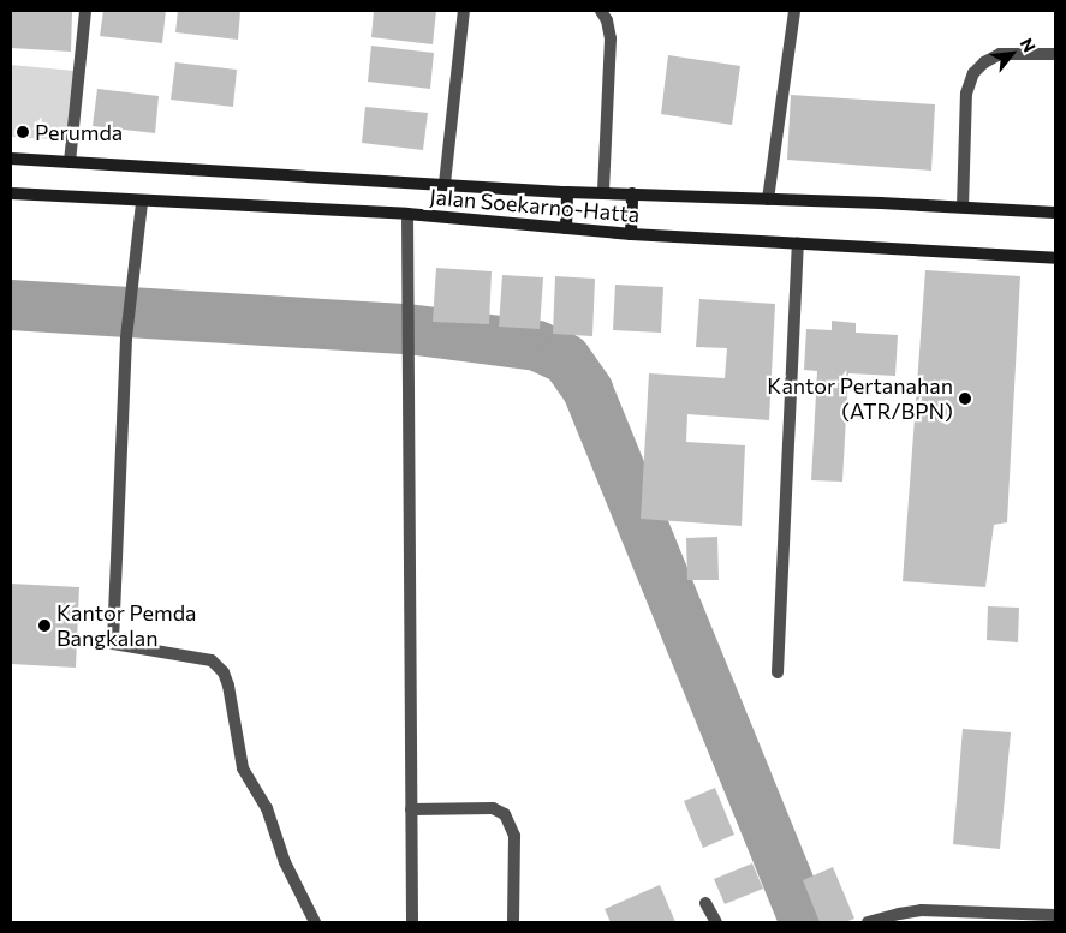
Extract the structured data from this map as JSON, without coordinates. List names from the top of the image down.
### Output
{
  "streets": {
    "main road": ["Jalan Soekarno-Hatta"]
  },
  "places": ["Perumda", "Kantor Pertanahan (ATR/BPN)", "Kantor Pemda Bangkalan"],
  "north": "top right"
}
